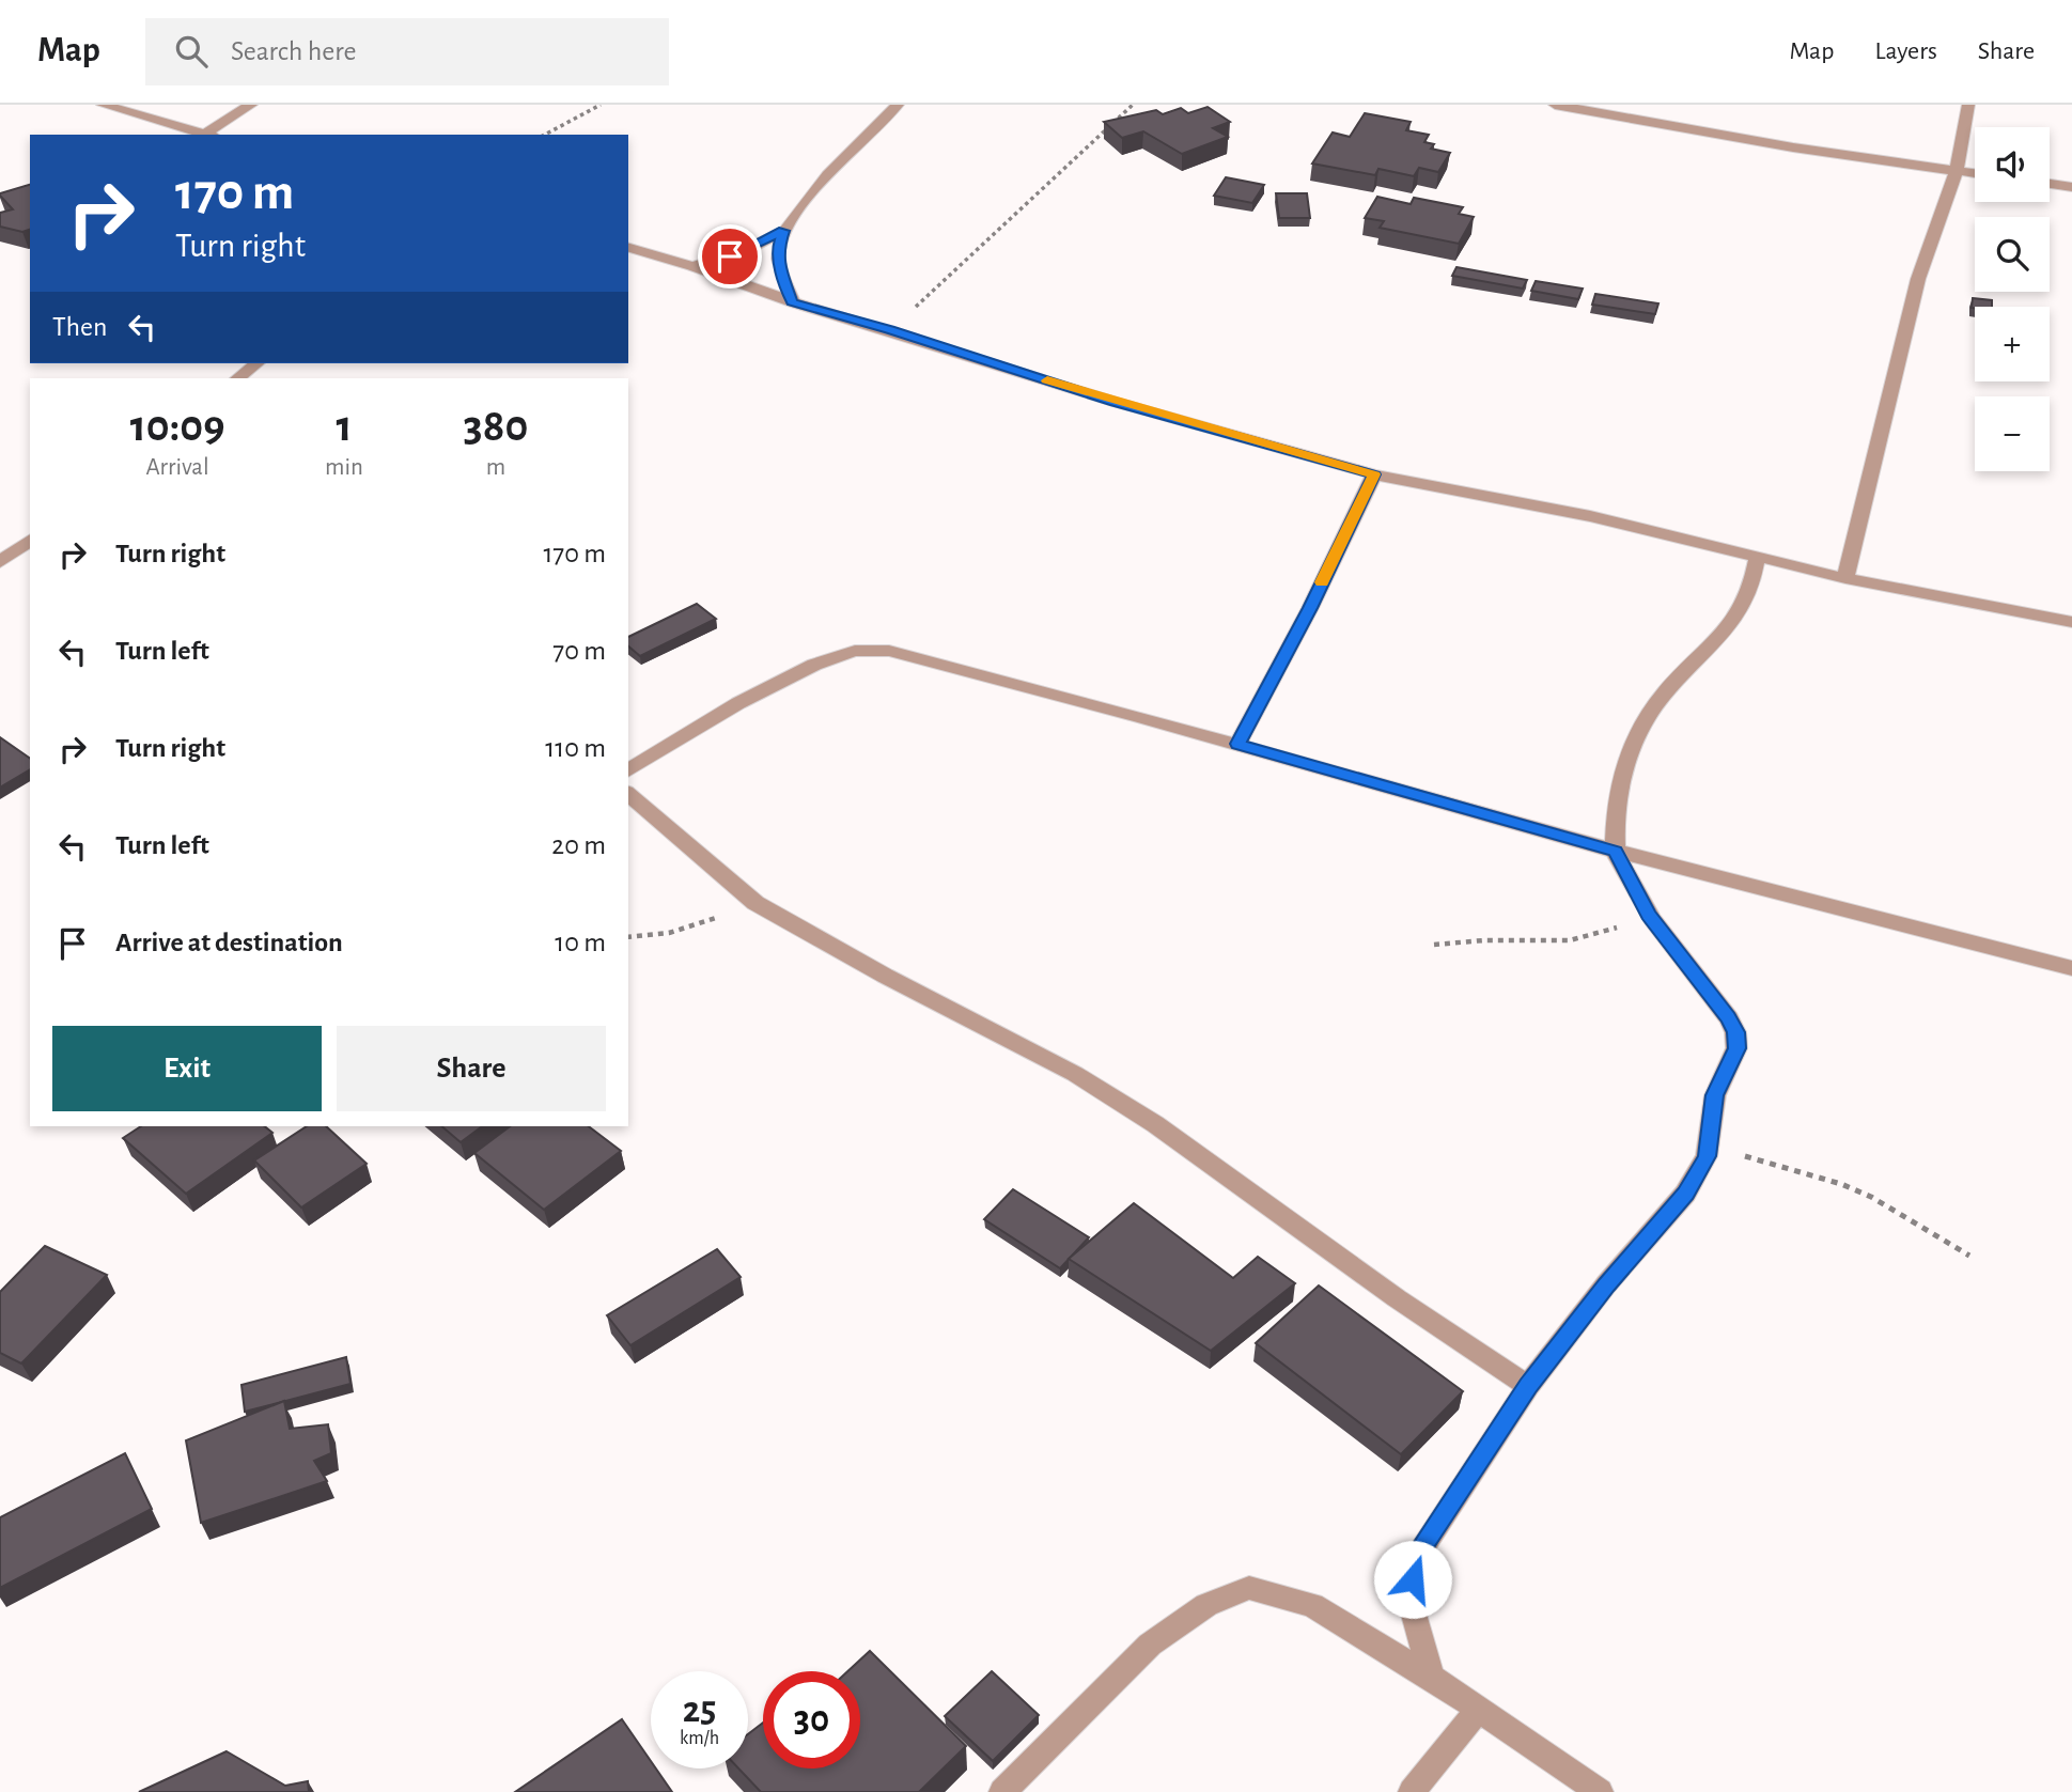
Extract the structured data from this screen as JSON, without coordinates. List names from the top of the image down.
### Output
{
  "page": {
    "header": "Map",
    "search": "Search here",
    "nav": ["Map", "Layers", "Share"],
    "map_buttons": ["+", "−"],
    "turn": ["170 m", "Turn right"],
    "then": "Then",
    "eta": [
      "10:09",
      "Arrival",
      "1",
      "min",
      "380",
      "m"
    ],
    "list": [
      {
        "name": "Turn right",
        "value": "170 m"
      },
      {
        "name": "Turn left",
        "value": "70 m"
      },
      {
        "name": "Turn right",
        "value": "110 m"
      },
      {
        "name": "Turn left",
        "value": "20 m"
      },
      {
        "name": "Arrive at destination",
        "value": "10 m"
      }
    ],
    "buttons": ["Exit", "Share"],
    "speed": "25 km/h",
    "limit": "30"
  }
}
